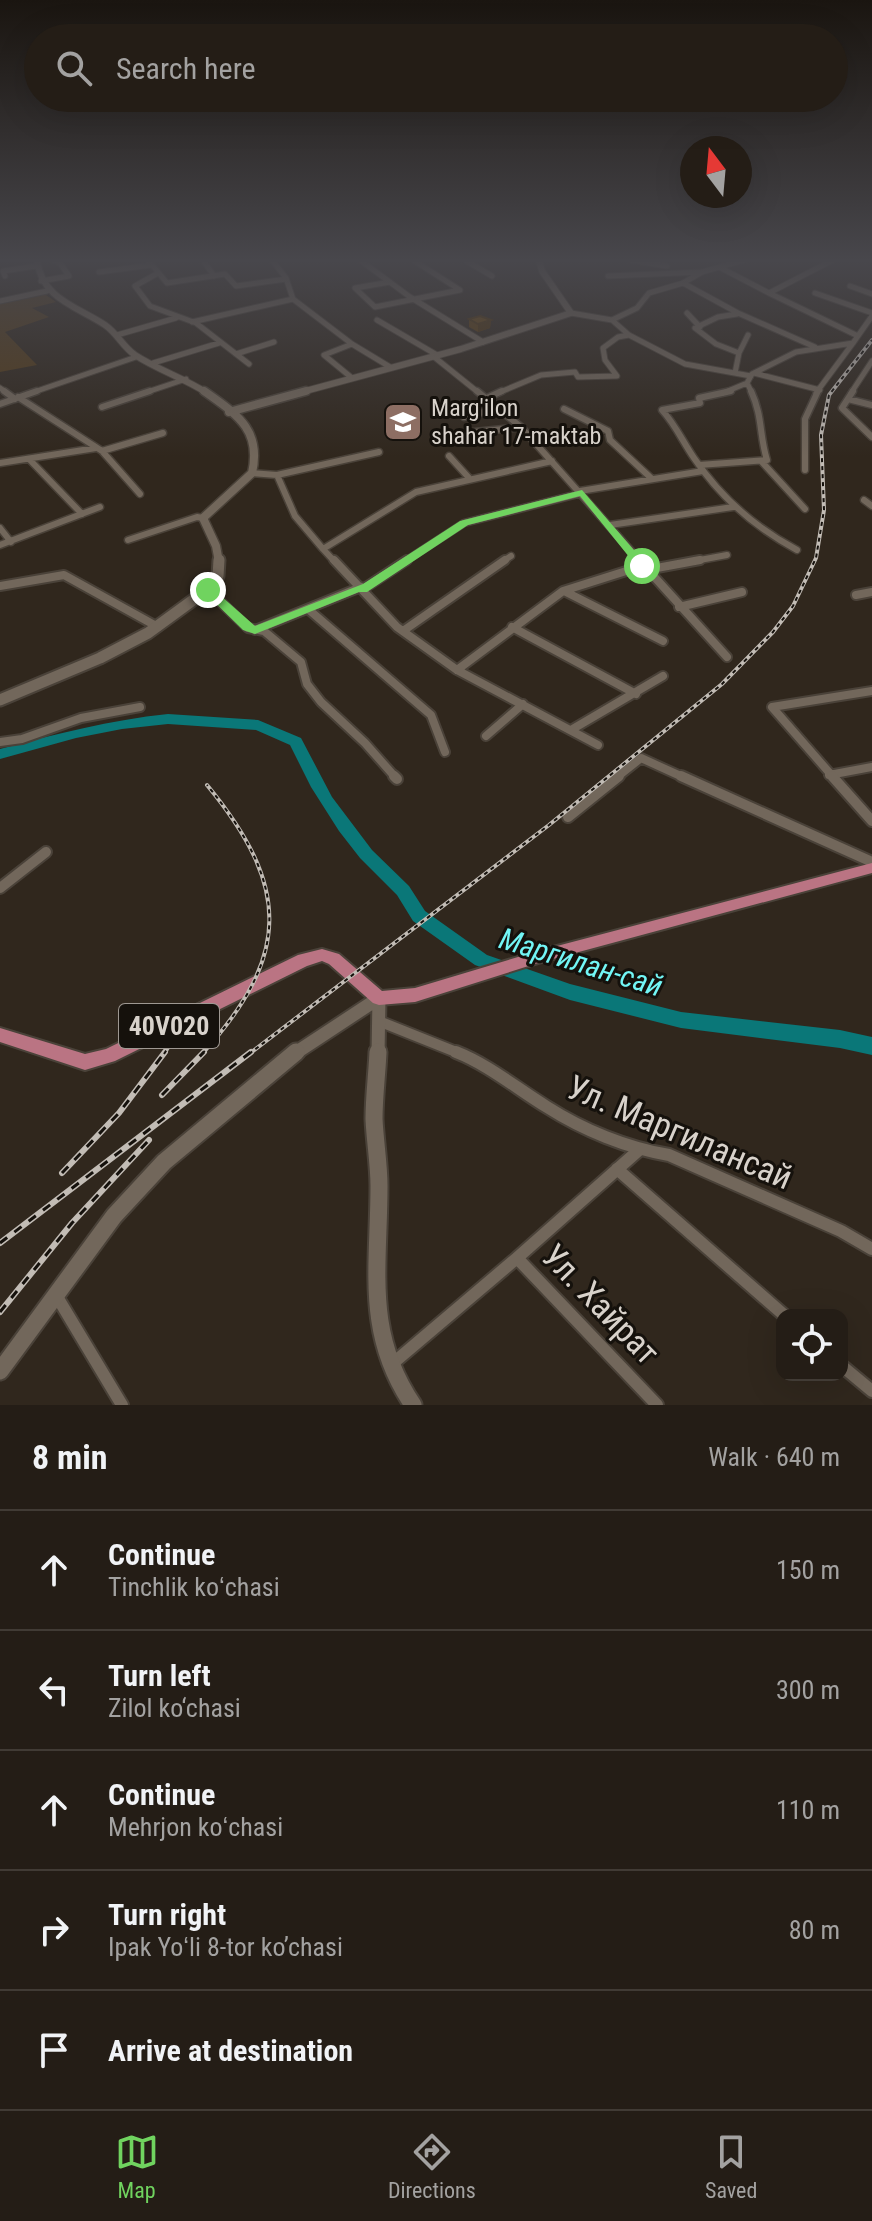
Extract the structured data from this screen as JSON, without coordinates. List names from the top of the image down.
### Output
{
  "streets": {
    "main road": ["40V020"],
    "street": ["Ул. Маргилансай", "Ул. Хайрат"]
  },
  "water": ["Маргилан-сай"],
  "places": {
    "school or university": ["Marg'ilon shahar 17-maktab"]
  },
  "north": "top",
  "page": {
    "search": "Search here",
    "heading": ["8 min", "Walk · 640 m"],
    "list": [
      ["Continue", "Tinchlik koʻchasi", "150 m"],
      ["Turn left", "Zilol ko‘chasi", "300 m"],
      ["Continue", "Mehrjon koʻchasi", "110 m"],
      ["Turn right", "Ipak Yoʻli 8-tor koʼchasi", "80 m"],
      "Arrive at destination"
    ],
    "nav": ["Map", "Directions", "Saved"]
  }
}
